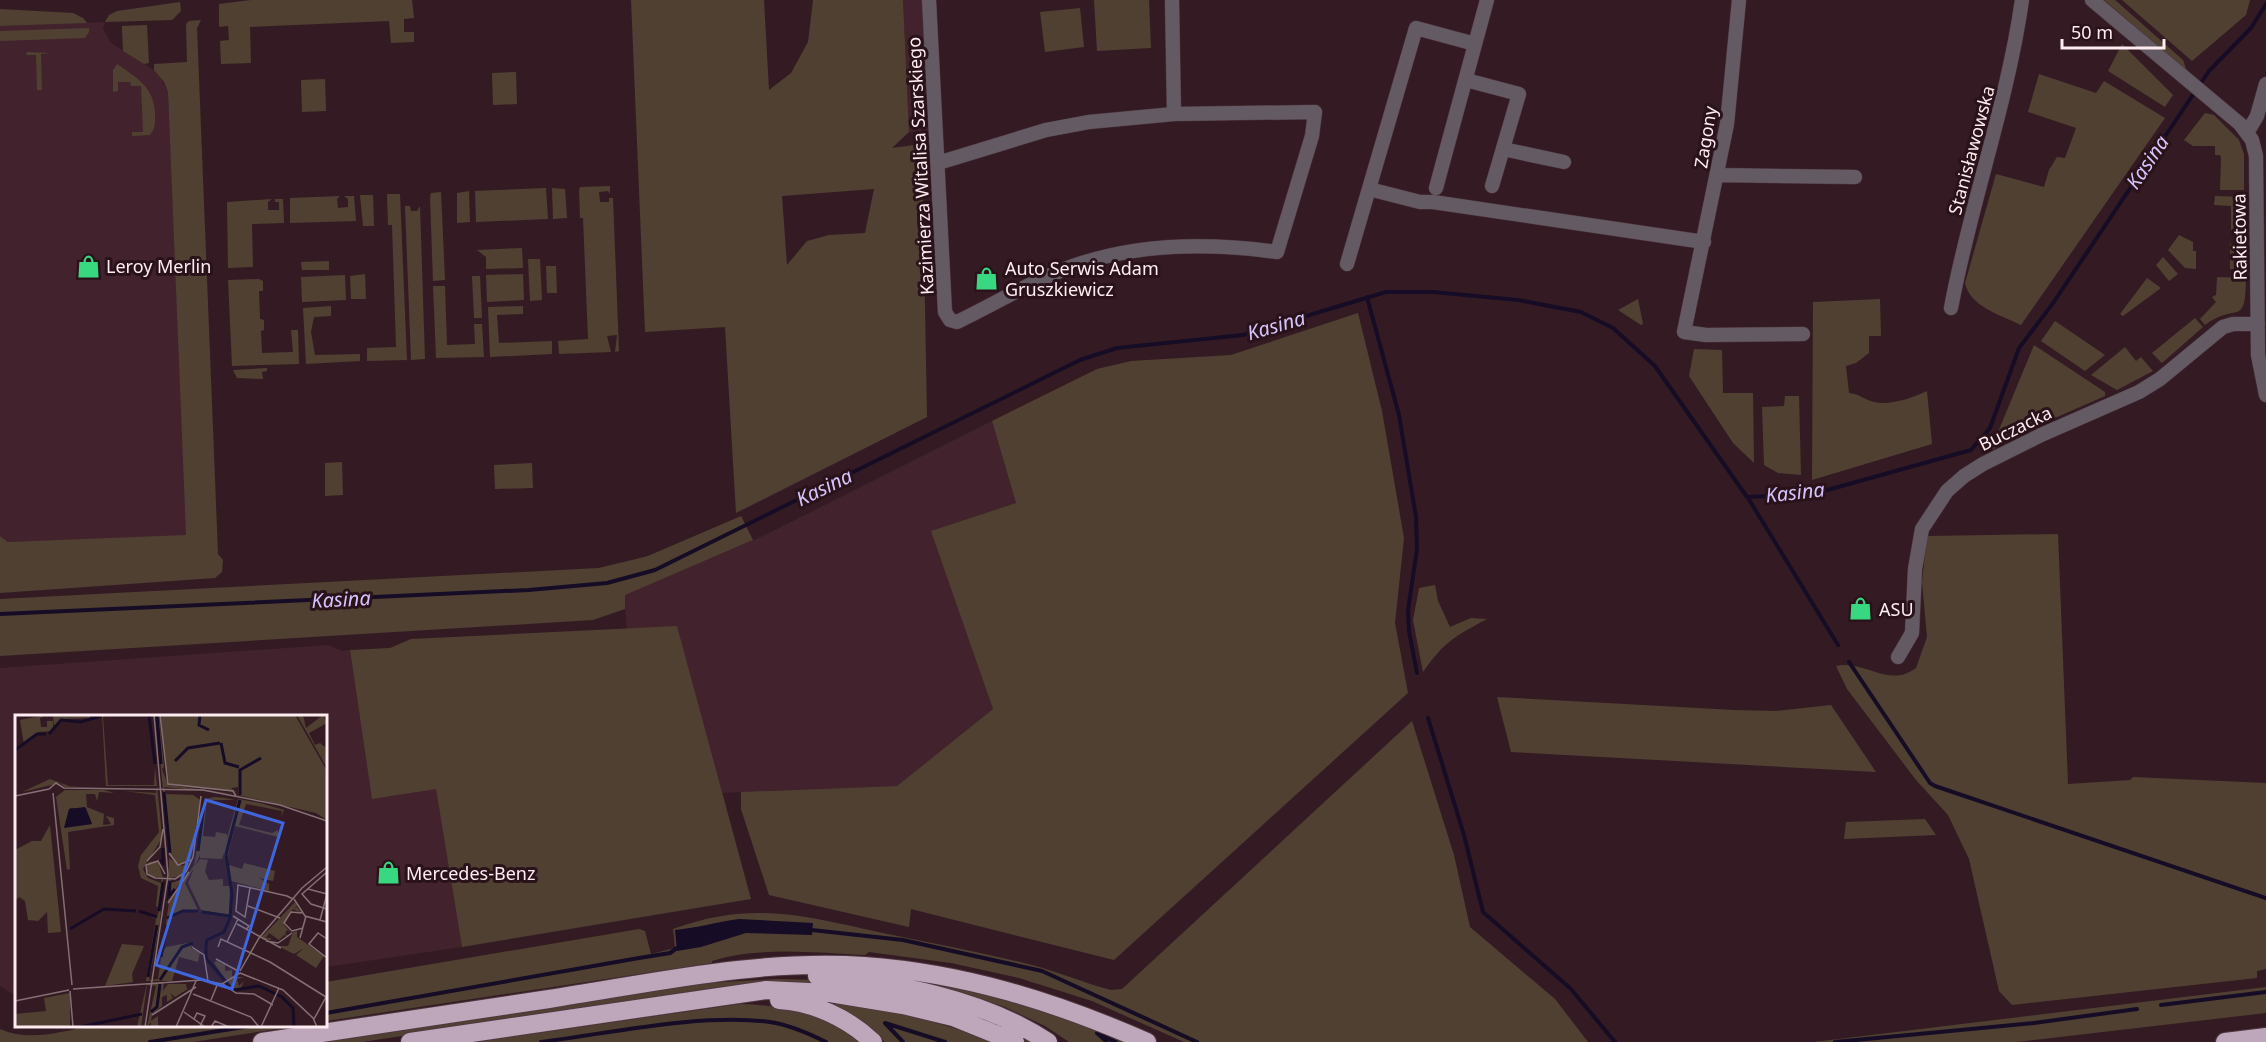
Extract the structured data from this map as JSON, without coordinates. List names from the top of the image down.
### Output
{
  "streets": {
    "street": [
      "Zagony",
      "Stanisławowska",
      "Kazimierza Witalisa Szarskiego",
      "Rakietowa",
      "Buczacka"
    ]
  },
  "crossings": [
    ["Rakietowa", "Buczacka"]
  ],
  "water": ["Kasina"],
  "places": {
    "shop": [
      "Leroy Merlin",
      "Auto Serwis Adam Gruszkiewicz",
      "ASU",
      "Mercedes-Benz"
    ]
  },
  "scale_bar": "50 m"
}
